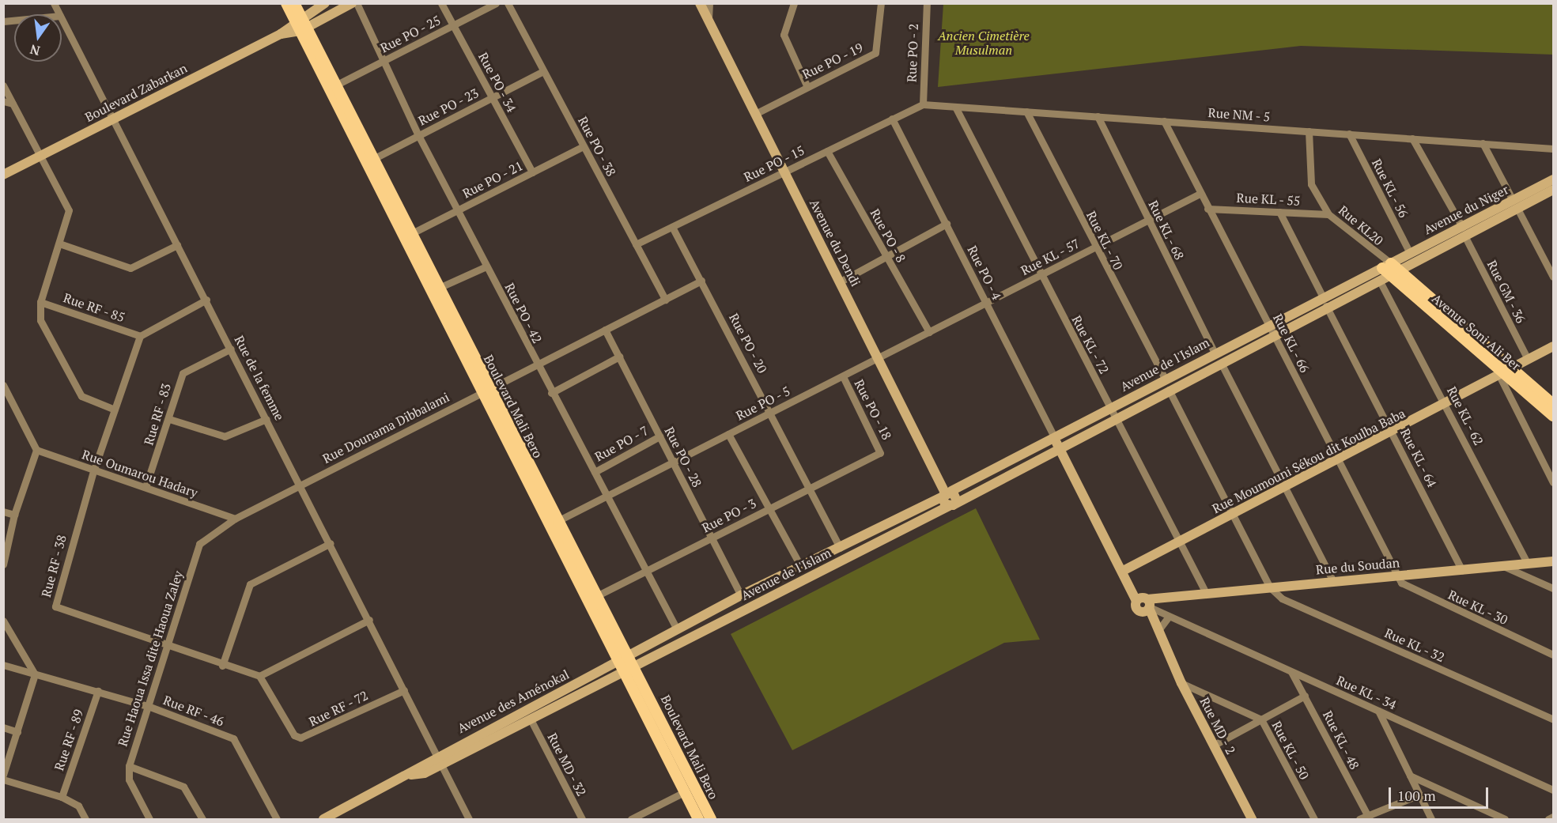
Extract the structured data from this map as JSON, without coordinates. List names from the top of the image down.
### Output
{
  "streets": {
    "main road": [
      "Boulevard Zabarkan",
      "Avenue du Niger",
      "Avenue du Dendi",
      "Avenue Soni Ali Ber",
      "Avenue de l'Islam",
      "Boulevard Mali Bero",
      "Rue Moumouni Sékou dit Koulba Baba",
      "Rue du Soudan",
      "Avenue des Aménokal",
      "Rue MD - 2"
    ],
    "street": [
      "Rue PO - 25",
      "Rue PO - 2",
      "Rue PO - 19",
      "Rue PO - 34",
      "Rue PO - 23",
      "Rue NM - 5",
      "Rue PO - 38",
      "Rue PO - 15",
      "Rue PO - 21",
      "Rue KL - 56",
      "Rue KL - 55",
      "Rue KL20",
      "Rue KL - 68",
      "Rue PO - 8",
      "Rue KL - 70",
      "Rue KL - 57",
      "Rue PO - 4",
      "Rue GM - 36",
      "Rue RF - 85",
      "Rue PO - 42",
      "Rue PO - 20",
      "Rue KL - 66",
      "Rue KL - 72",
      "Rue de la femme",
      "Rue PO - 5",
      "Rue PO - 18",
      "Rue RF - 83",
      "Rue KL - 62",
      "Rue Dounama Dibbalami",
      "Rue PO - 7",
      "Rue PO - 28",
      "Rue KL - 64",
      "Rue Oumarou Hadary",
      "Rue PO - 3",
      "Rue RF - 38",
      "Rue KL - 30",
      "Rue KL - 32",
      "Rue Haoua Issa dite Haoua Zaley",
      "Rue KL - 34",
      "Rue RF - 72",
      "Rue RF - 46",
      "Rue RF - 89",
      "Rue KL - 48",
      "Rue KL - 50",
      "Rue MD - 32"
    ]
  },
  "crossings": [
    ["Rue PO - 25", "Rue PO - 34"],
    ["Rue PO - 25", "Rue PO - 42"],
    ["Rue PO - 25", "Boulevard Mali Bero"],
    ["Rue PO - 2", "Rue NM - 5"],
    ["Rue PO - 2", "Rue PO - 15"],
    ["Rue PO - 19", "Avenue du Dendi"],
    ["Rue PO - 34", "Rue PO - 23"],
    ["Rue PO - 34", "Rue PO - 21"],
    ["Boulevard Zabarkan", "Rue de la femme"],
    ["Boulevard Zabarkan", "Boulevard Mali Bero"],
    ["Rue PO - 23", "Rue PO - 38"],
    ["Rue PO - 23", "Rue PO - 42"],
    ["Rue PO - 23", "Boulevard Mali Bero"],
    ["Rue NM - 5", "Rue PO - 15"],
    ["Rue NM - 5", "Rue KL - 56"],
    ["Rue NM - 5", "Rue KL20"],
    ["Rue NM - 5", "Rue KL - 68"],
    ["Rue NM - 5", "Rue KL - 70"],
    ["Rue NM - 5", "Rue GM - 36"],
    ["Rue NM - 5", "Rue KL - 66"],
    ["Rue NM - 5", "Rue KL - 72"],
    ["Rue PO - 38", "Rue PO - 15"],
    ["Rue PO - 38", "Rue PO - 21"],
    ["Rue PO - 38", "Rue Dounama Dibbalami"],
    ["Rue PO - 15", "Rue PO - 8"],
    ["Rue PO - 15", "Avenue du Dendi"],
    ["Rue PO - 15", "Rue PO - 4"],
    ["Rue PO - 15", "Rue PO - 20"],
    ["Rue PO - 21", "Rue PO - 42"],
    ["Rue PO - 21", "Boulevard Mali Bero"],
    ["Rue KL - 56", "Avenue du Niger"],
    ["Rue KL - 55", "Rue KL20"],
    ["Rue KL - 55", "Rue KL - 66"],
    ["Rue KL - 55", "Rue KL - 64"],
    ["Avenue du Niger", "Rue GM - 36"],
    ["Rue KL20", "Rue KL - 62"],
    ["Rue KL - 68", "Rue KL - 57"],
    ["Rue KL - 68", "Avenue de l'Islam"],
    ["Rue PO - 8", "Rue PO - 5"],
    ["Rue KL - 70", "Rue KL - 57"],
    ["Rue KL - 70", "Avenue de l'Islam"],
    ["Avenue du Dendi", "Avenue de l'Islam"],
    ["Avenue du Dendi", "Rue PO - 5"],
    ["Rue KL - 57", "Rue PO - 4"],
    ["Rue KL - 57", "Rue KL - 66"],
    ["Rue KL - 57", "Rue KL - 72"],
    ["Rue KL - 57", "Rue PO - 5"],
    ["Rue PO - 4", "Avenue de l'Islam"],
    ["Rue PO - 4", "Rue PO - 5"],
    ["Rue PO - 4", "Rue MD - 2"],
    ["Rue GM - 36", "Rue Moumouni Sékou dit Koulba Baba"],
    ["Rue RF - 85", "Rue RF - 38"],
    ["Rue PO - 42", "Avenue de l'Islam"],
    ["Rue PO - 42", "Rue PO - 5"],
    ["Rue PO - 42", "Rue Dounama Dibbalami"],
    ["Rue PO - 42", "Rue PO - 7"],
    ["Rue PO - 42", "Rue PO - 3"],
    ["Avenue Soni Ali Ber", "Avenue de l'Islam"],
    ["Avenue Soni Ali Ber", "Rue KL - 62"],
    ["Avenue Soni Ali Ber", "Rue Moumouni Sékou dit Koulba Baba"],
    ["Rue PO - 20", "Avenue de l'Islam"],
    ["Rue PO - 20", "Rue PO - 5"],
    ["Rue PO - 20", "Rue Dounama Dibbalami"],
    ["Rue PO - 20", "Rue PO - 3"],
    ["Rue KL - 66", "Avenue de l'Islam"],
    ["Rue KL - 66", "Rue Moumouni Sékou dit Koulba Baba"],
    ["Rue KL - 66", "Rue du Soudan"],
    ["Rue KL - 66", "Rue KL - 30"],
    ["Rue KL - 72", "Avenue de l'Islam"],
    ["Rue KL - 72", "Rue Moumouni Sékou dit Koulba Baba"],
    ["Rue KL - 72", "Rue du Soudan"],
    ["Avenue de l'Islam", "Boulevard Mali Bero"],
    ["Avenue de l'Islam", "Rue KL - 62"],
    ["Avenue de l'Islam", "Rue PO - 28"],
    ["Avenue de l'Islam", "Rue KL - 64"],
    ["Avenue de l'Islam", "Avenue des Aménokal"],
    ["Avenue de l'Islam", "Rue MD - 2"],
    ["Rue de la femme", "Rue RF - 83"],
    ["Rue de la femme", "Rue Dounama Dibbalami"],
    ["Rue de la femme", "Avenue des Aménokal"],
    ["Rue de la femme", "Rue RF - 72"],
    ["Rue PO - 5", "Boulevard Mali Bero"],
    ["Rue PO - 5", "Rue PO - 18"],
    ["Rue PO - 5", "Rue PO - 28"],
    ["Boulevard Mali Bero", "Rue Dounama Dibbalami"],
    ["Boulevard Mali Bero", "Rue PO - 3"],
    ["Boulevard Mali Bero", "Avenue des Aménokal"],
    ["Rue PO - 18", "Rue PO - 3"],
    ["Rue RF - 83", "Rue Oumarou Hadary"],
    ["Rue KL - 62", "Rue Moumouni Sékou dit Koulba Baba"],
    ["Rue KL - 62", "Rue du Soudan"],
    ["Rue Dounama Dibbalami", "Rue PO - 28"],
    ["Rue PO - 7", "Rue PO - 28"],
    ["Rue PO - 28", "Rue PO - 3"],
    ["Rue KL - 64", "Rue Moumouni Sékou dit Koulba Baba"],
    ["Rue KL - 64", "Rue du Soudan"],
    ["Rue Moumouni Sékou dit Koulba Baba", "Rue MD - 2"],
    ["Rue Oumarou Hadary", "Rue RF - 38"],
    ["Rue Oumarou Hadary", "Rue Haoua Issa dite Haoua Zaley"],
    ["Rue RF - 38", "Rue Haoua Issa dite Haoua Zaley"],
    ["Rue RF - 38", "Rue RF - 72"],
    ["Rue du Soudan", "Rue KL - 30"],
    ["Rue du Soudan", "Rue KL - 32"],
    ["Rue du Soudan", "Rue KL - 34"],
    ["Rue du Soudan", "Rue MD - 2"],
    ["Rue Haoua Issa dite Haoua Zaley", "Rue RF - 46"],
    ["Rue KL - 34", "Rue MD - 2"],
    ["Rue KL - 34", "Rue KL - 48"],
    ["Avenue des Aménokal", "Rue MD - 32"],
    ["Rue RF - 46", "Rue RF - 89"],
    ["Rue MD - 2", "Rue KL - 50"]
  ],
  "parks": ["Ancien Cimetière Musulman"],
  "scale_bar": "100 m",
  "north": "bottom"
}
